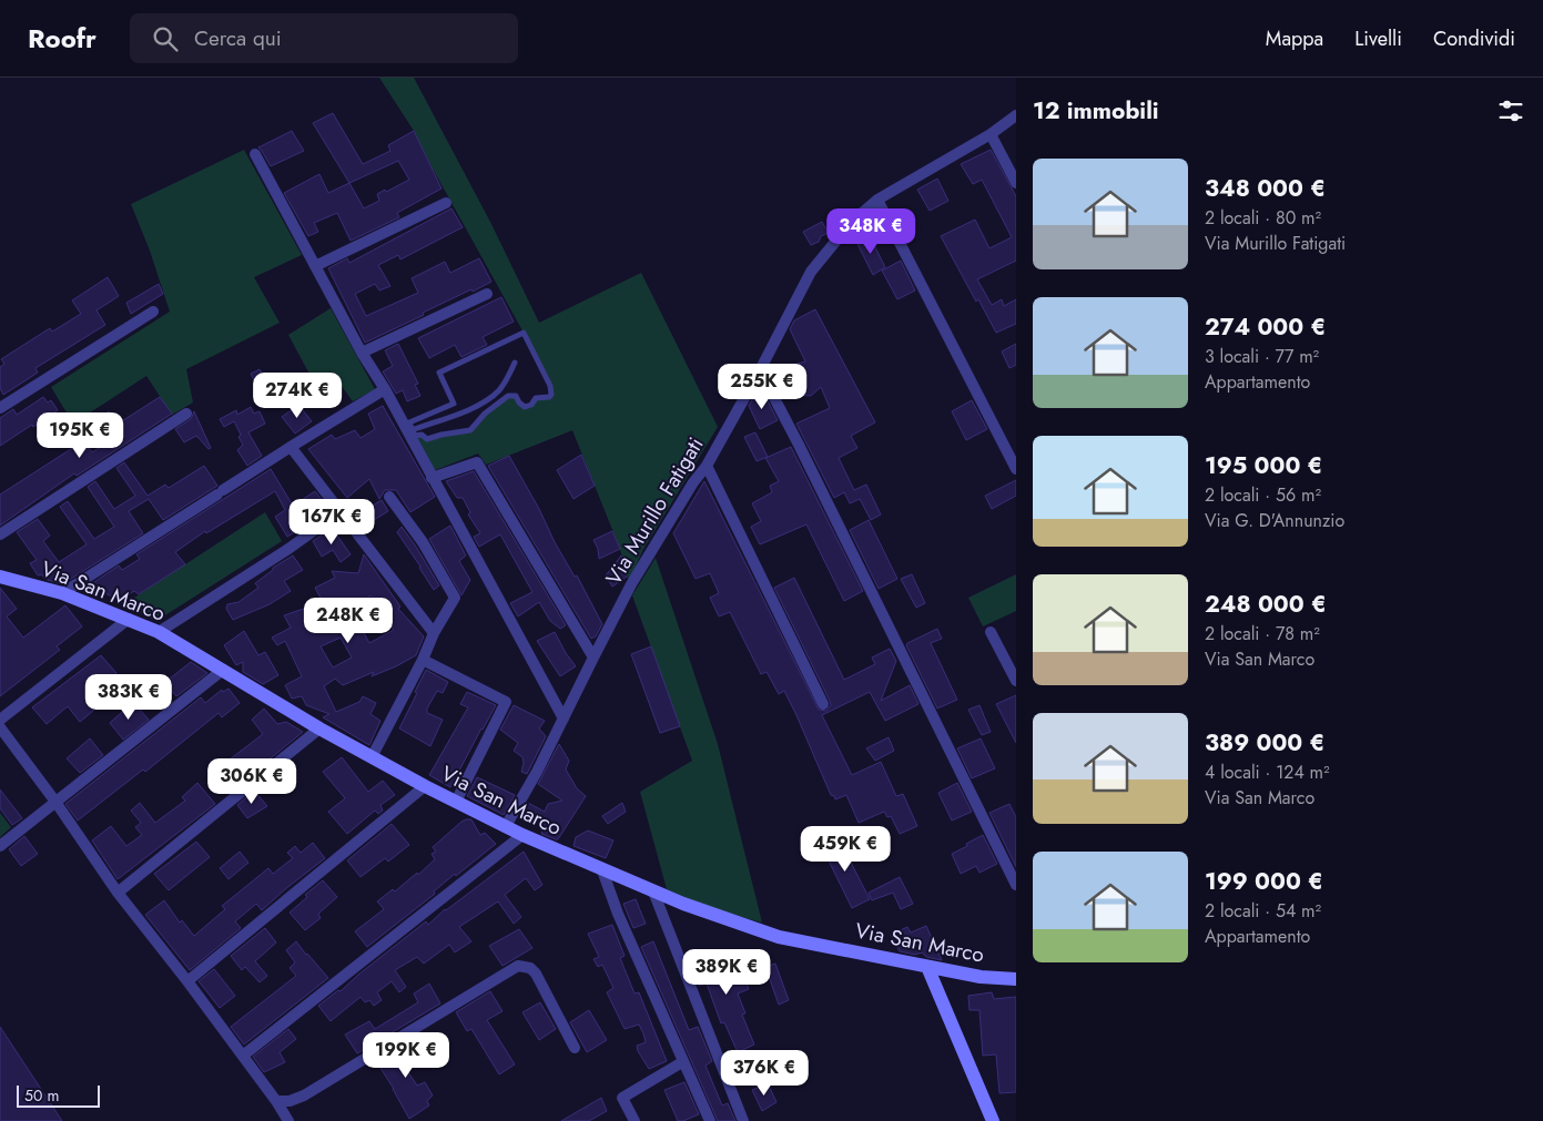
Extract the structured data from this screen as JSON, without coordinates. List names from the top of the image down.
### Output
{
  "streets": {
    "main road": ["Via San Marco"],
    "street": ["Via Murillo Fatigati"]
  },
  "crossings": [
    ["Via Murillo Fatigati", "Via San Marco"]
  ],
  "scale_bar": "50 m",
  "page": {
    "header": "Roofr",
    "search": "Cerca qui",
    "nav": ["Mappa", "Livelli", "Condividi"],
    "heading": "12 immobili",
    "list": [
      {
        "name": "348 000 €",
        "note": "2 locali · 80 m² · Via Murillo Fatigati"
      },
      {
        "name": "274 000 €",
        "note": "3 locali · 77 m² · Appartamento"
      },
      {
        "name": "195 000 €",
        "note": "2 locali · 56 m² · Via G. D'Annunzio"
      },
      {
        "name": "248 000 €",
        "note": "2 locali · 78 m² · Via San Marco"
      },
      {
        "name": "389 000 €",
        "note": "4 locali · 124 m² · Via San Marco"
      },
      {
        "name": "199 000 €",
        "note": "2 locali · 54 m² · Appartamento"
      }
    ],
    "price": [
      "348K €",
      "255K €",
      "274K €",
      "195K €",
      "167K €",
      "248K €",
      "383K €",
      "306K €",
      "459K €",
      "389K €",
      "199K €",
      "376K €"
    ],
    "scale": "50 m"
  }
}
